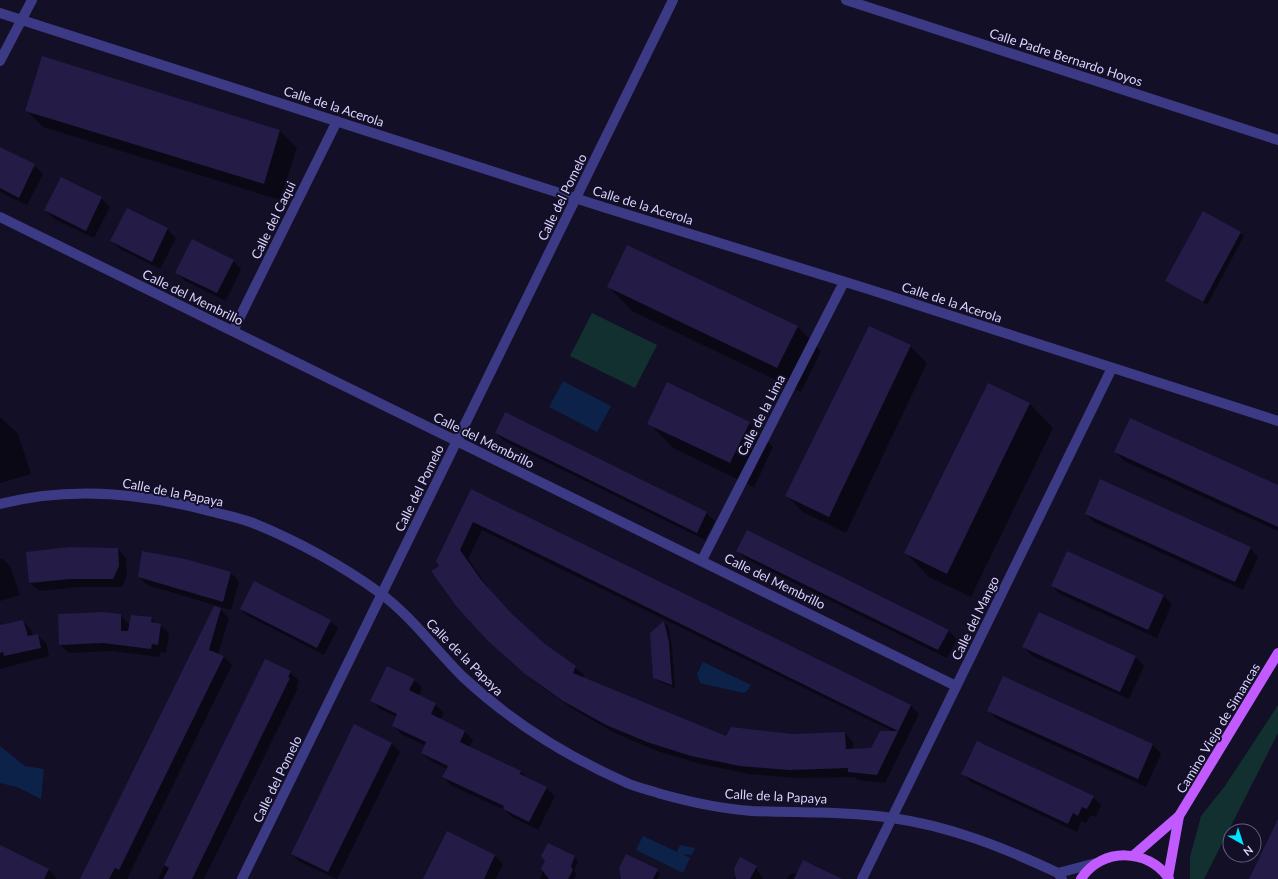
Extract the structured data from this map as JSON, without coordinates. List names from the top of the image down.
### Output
{
  "streets": {
    "main road": ["Camino Viejo de Simancas"],
    "street": [
      "Calle Padre Bernardo Hoyos",
      "Calle de la Acerola",
      "Calle del Pomelo",
      "Calle del Caqui",
      "Calle del Membrillo",
      "Calle de la Lima",
      "Calle de la Papaya",
      "Calle del Mango"
    ]
  },
  "crossings": [
    ["Calle de la Acerola", "Calle del Pomelo"],
    ["Calle de la Acerola", "Calle del Caqui"],
    ["Calle de la Acerola", "Calle de la Lima"],
    ["Calle de la Acerola", "Calle del Mango"],
    ["Calle del Pomelo", "Calle del Membrillo"],
    ["Calle del Pomelo", "Calle de la Papaya"],
    ["Calle del Caqui", "Calle del Membrillo"],
    ["Calle del Membrillo", "Calle de la Lima"],
    ["Calle del Membrillo", "Calle del Mango"],
    ["Calle de la Papaya", "Calle del Mango"]
  ],
  "north": "bottom right"
}
